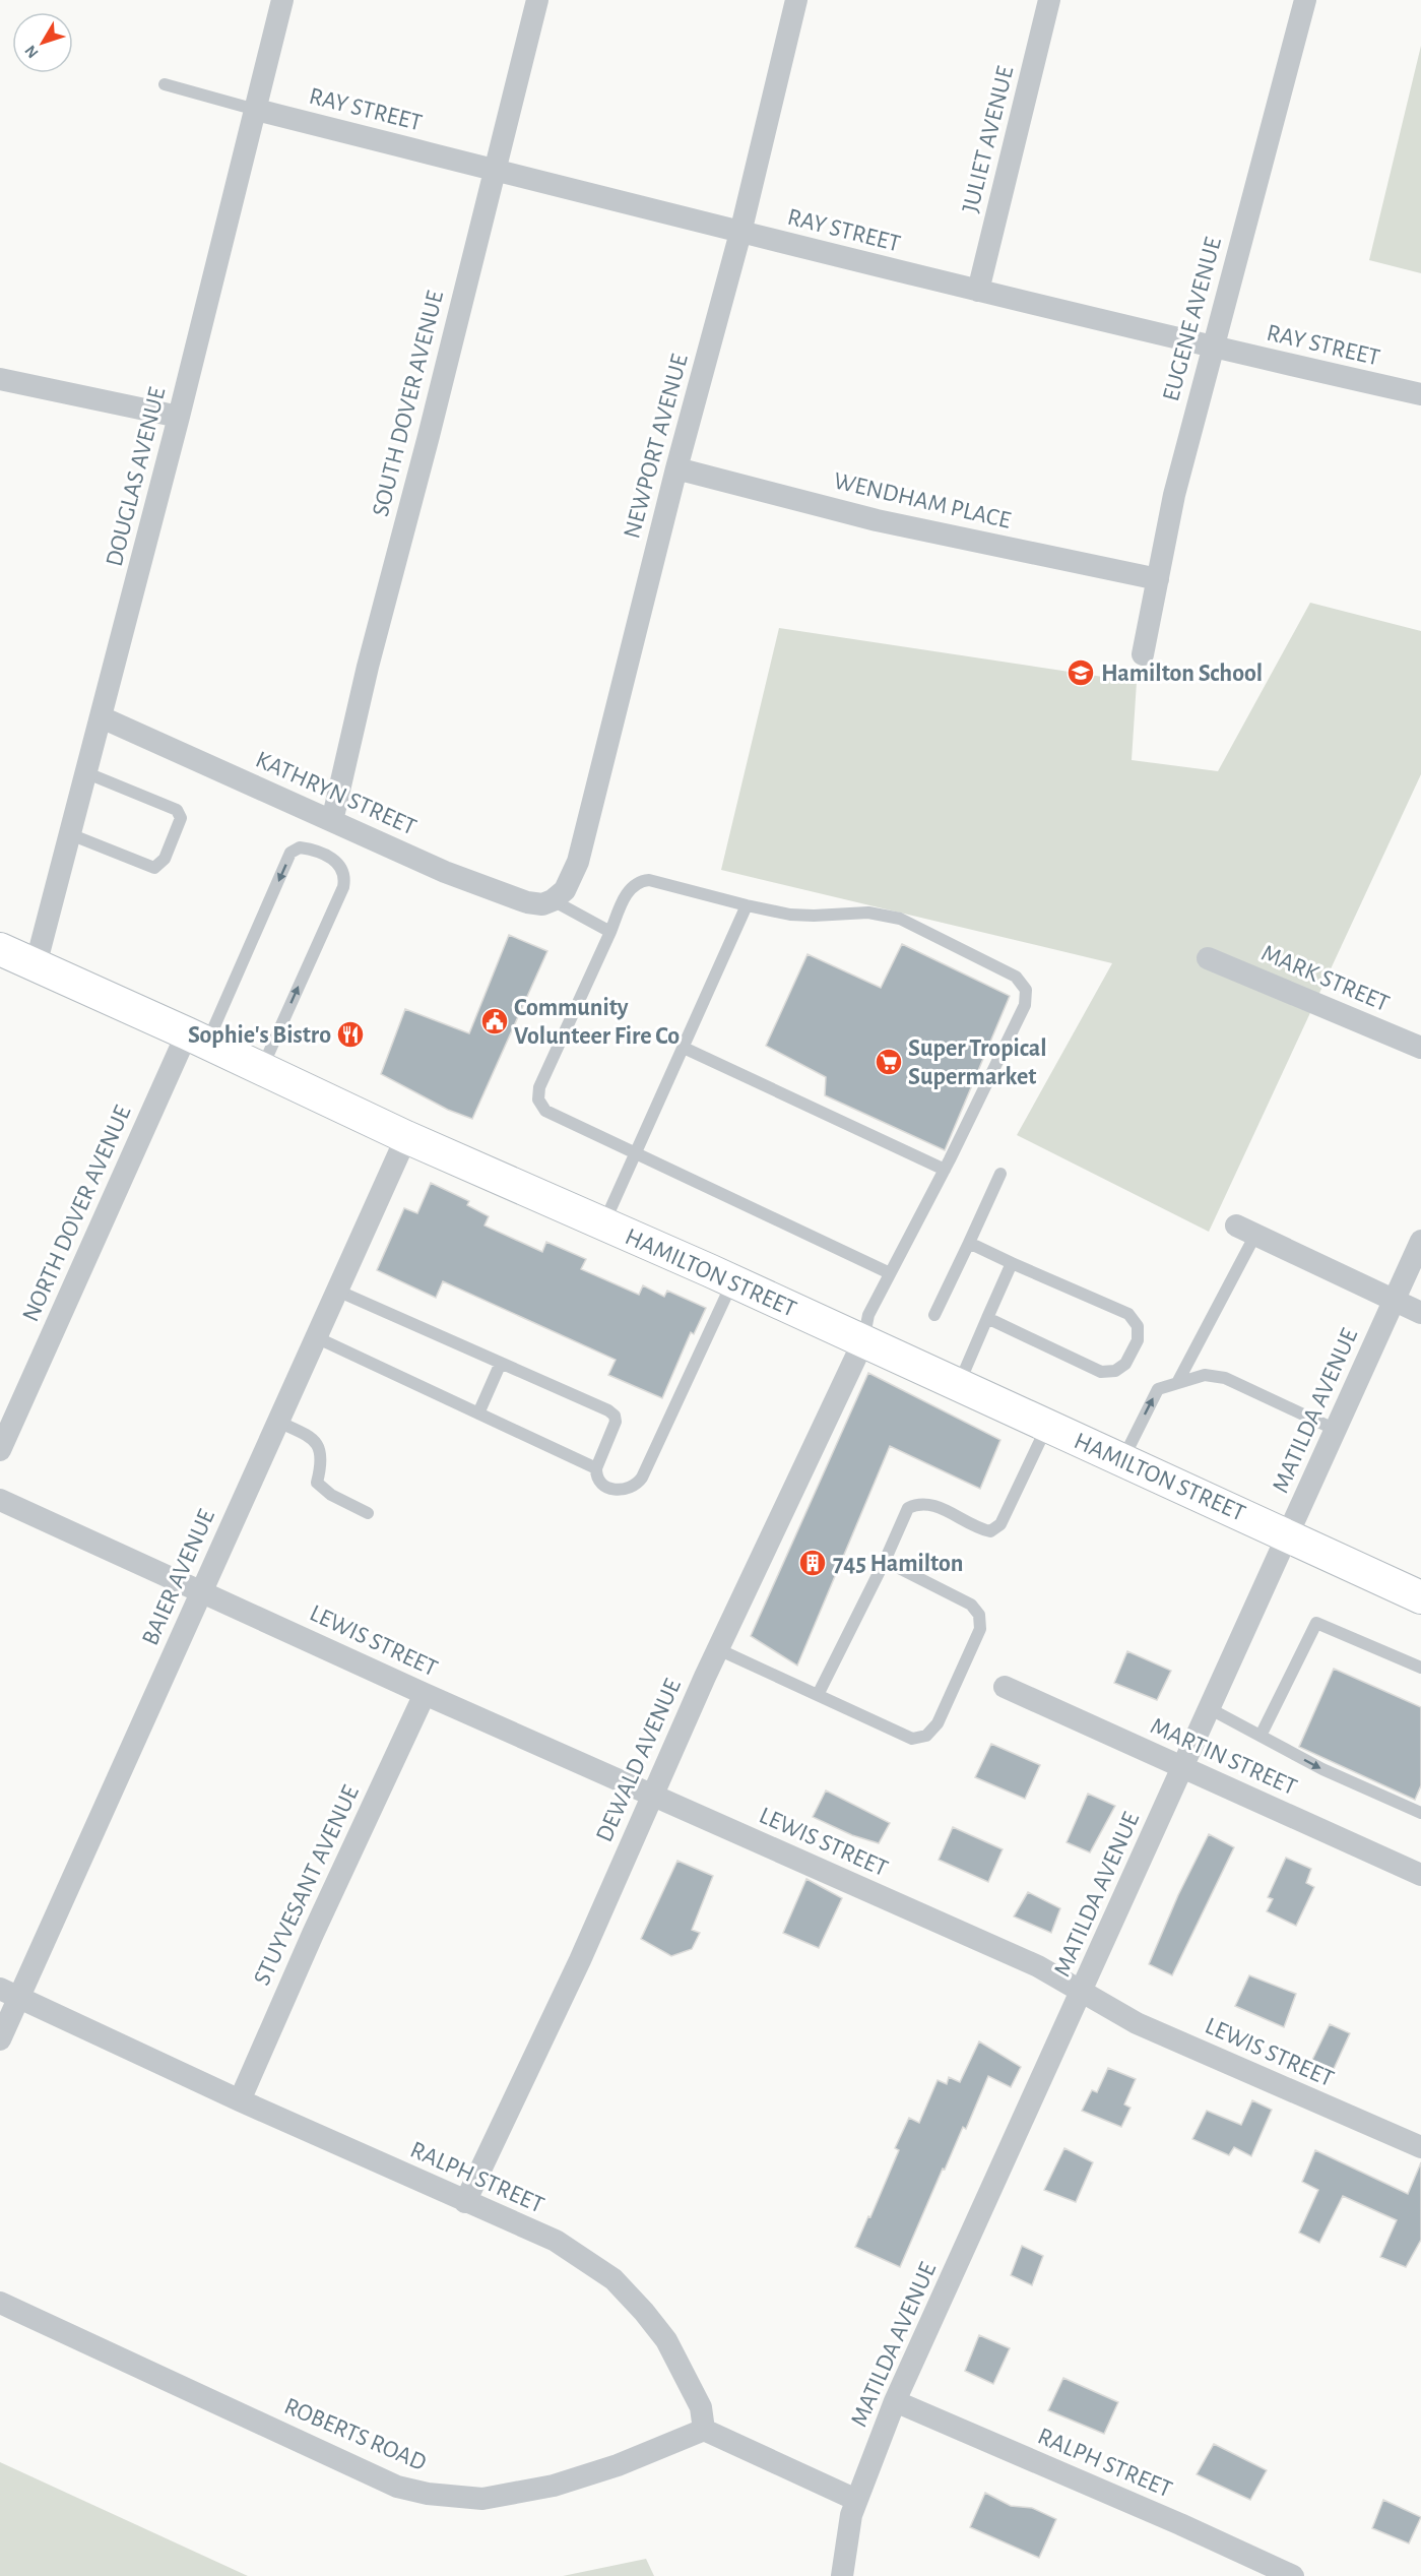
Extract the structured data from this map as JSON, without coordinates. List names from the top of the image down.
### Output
{
  "streets": {
    "street": [
      "RAY STREET",
      "JULIET AVENUE",
      "EUGENE AVENUE",
      "SOUTH DOVER AVENUE",
      "NEWPORT AVENUE",
      "DOUGLAS AVENUE",
      "WENDHAM PLACE",
      "KATHRYN STREET",
      "MARK STREET",
      "NORTH DOVER AVENUE",
      "HAMILTON STREET",
      "MATILDA AVENUE",
      "BAIER AVENUE",
      "LEWIS STREET",
      "MARTIN STREET",
      "DEWALD AVENUE",
      "STUYVESANT AVENUE",
      "RALPH STREET",
      "ROBERTS ROAD"
    ]
  },
  "crossings": [
    ["RAY STREET", "JULIET AVENUE"],
    ["RAY STREET", "EUGENE AVENUE"],
    ["RAY STREET", "SOUTH DOVER AVENUE"],
    ["RAY STREET", "NEWPORT AVENUE"],
    ["RAY STREET", "DOUGLAS AVENUE"],
    ["EUGENE AVENUE", "WENDHAM PLACE"],
    ["SOUTH DOVER AVENUE", "KATHRYN STREET"],
    ["NEWPORT AVENUE", "WENDHAM PLACE"],
    ["NEWPORT AVENUE", "KATHRYN STREET"],
    ["DOUGLAS AVENUE", "KATHRYN STREET"],
    ["DOUGLAS AVENUE", "HAMILTON STREET"],
    ["NORTH DOVER AVENUE", "HAMILTON STREET"],
    ["HAMILTON STREET", "MATILDA AVENUE"],
    ["HAMILTON STREET", "BAIER AVENUE"],
    ["HAMILTON STREET", "DEWALD AVENUE"],
    ["MATILDA AVENUE", "LEWIS STREET"],
    ["MATILDA AVENUE", "MARTIN STREET"],
    ["MATILDA AVENUE", "RALPH STREET"],
    ["BAIER AVENUE", "LEWIS STREET"],
    ["BAIER AVENUE", "RALPH STREET"],
    ["LEWIS STREET", "DEWALD AVENUE"],
    ["LEWIS STREET", "STUYVESANT AVENUE"],
    ["DEWALD AVENUE", "RALPH STREET"],
    ["STUYVESANT AVENUE", "RALPH STREET"],
    ["RALPH STREET", "ROBERTS ROAD"]
  ],
  "places": {
    "school or university": ["Hamilton School"],
    "public building": ["Community Volunteer Fire Co"],
    "restaurant": ["Sophie's Bistro"],
    "supermarket": ["Super Tropical Supermarket"],
    "building": ["745 Hamilton"]
  },
  "north": "bottom left"
}
